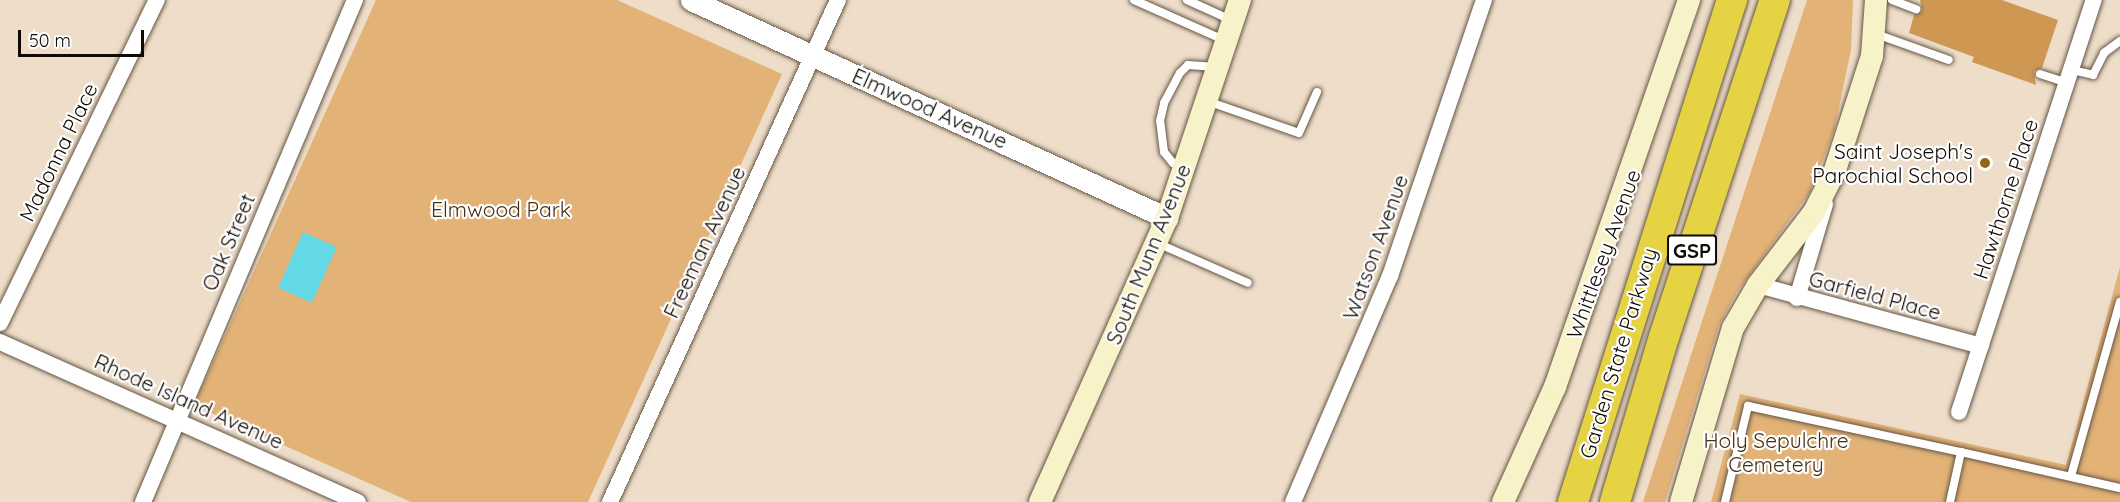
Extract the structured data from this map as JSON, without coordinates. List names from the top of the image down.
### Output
{
  "streets": {
    "highway": ["GSP", "Garden State Parkway"],
    "main road": ["South Munn Avenue", "Whittlesey Avenue"],
    "street": [
      "Elmwood Avenue",
      "Madonna Place",
      "Hawthorne Place",
      "Oak Street",
      "Freeman Avenue",
      "Watson Avenue",
      "Garfield Place",
      "Rhode Island Avenue"
    ]
  },
  "crossings": [
    ["Elmwood Avenue", "Freeman Avenue"],
    ["Elmwood Avenue", "South Munn Avenue"],
    ["Hawthorne Place", "Garfield Place"],
    ["Oak Street", "Rhode Island Avenue"]
  ],
  "parks": ["Elmwood Park", "Holy Sepulchre Cemetery"],
  "places": ["Saint Joseph's Parochial School"],
  "scale_bar": "50 m"
}
